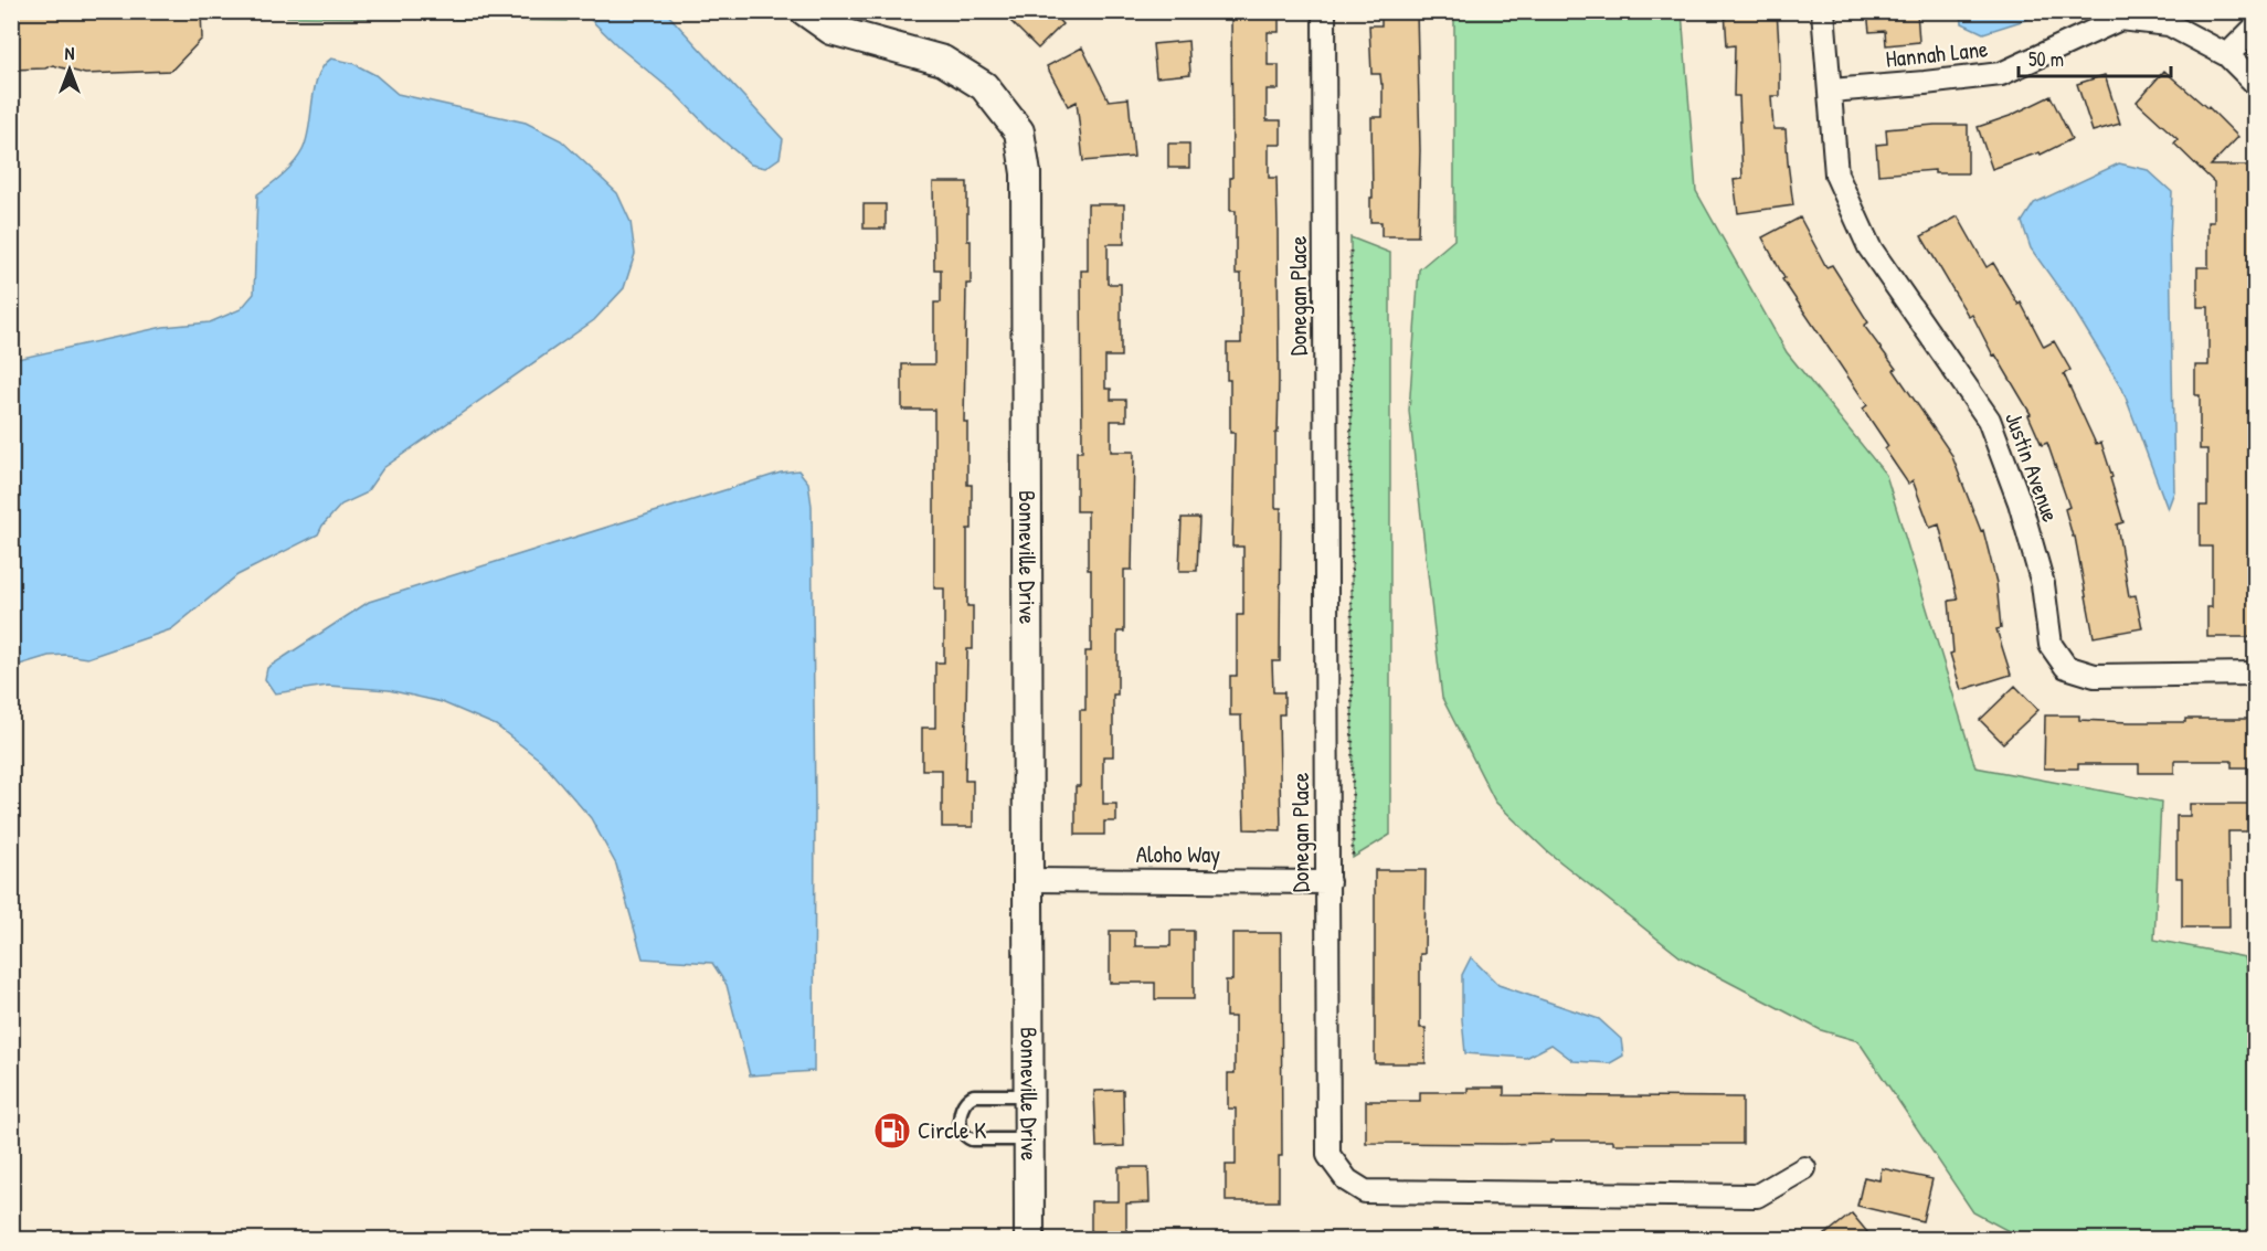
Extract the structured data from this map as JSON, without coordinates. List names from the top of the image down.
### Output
{
  "streets": {
    "street": [
      "Hannah Lane",
      "Donegan Place",
      "Justin Avenue",
      "Bonneville Drive",
      "Aloho Way"
    ]
  },
  "crossings": [
    ["Hannah Lane", "Justin Avenue"],
    ["Donegan Place", "Aloho Way"],
    ["Bonneville Drive", "Aloho Way"]
  ],
  "places": {
    "fuel station": ["Circle K"]
  },
  "scale_bar": "50 m",
  "north": "top"
}
